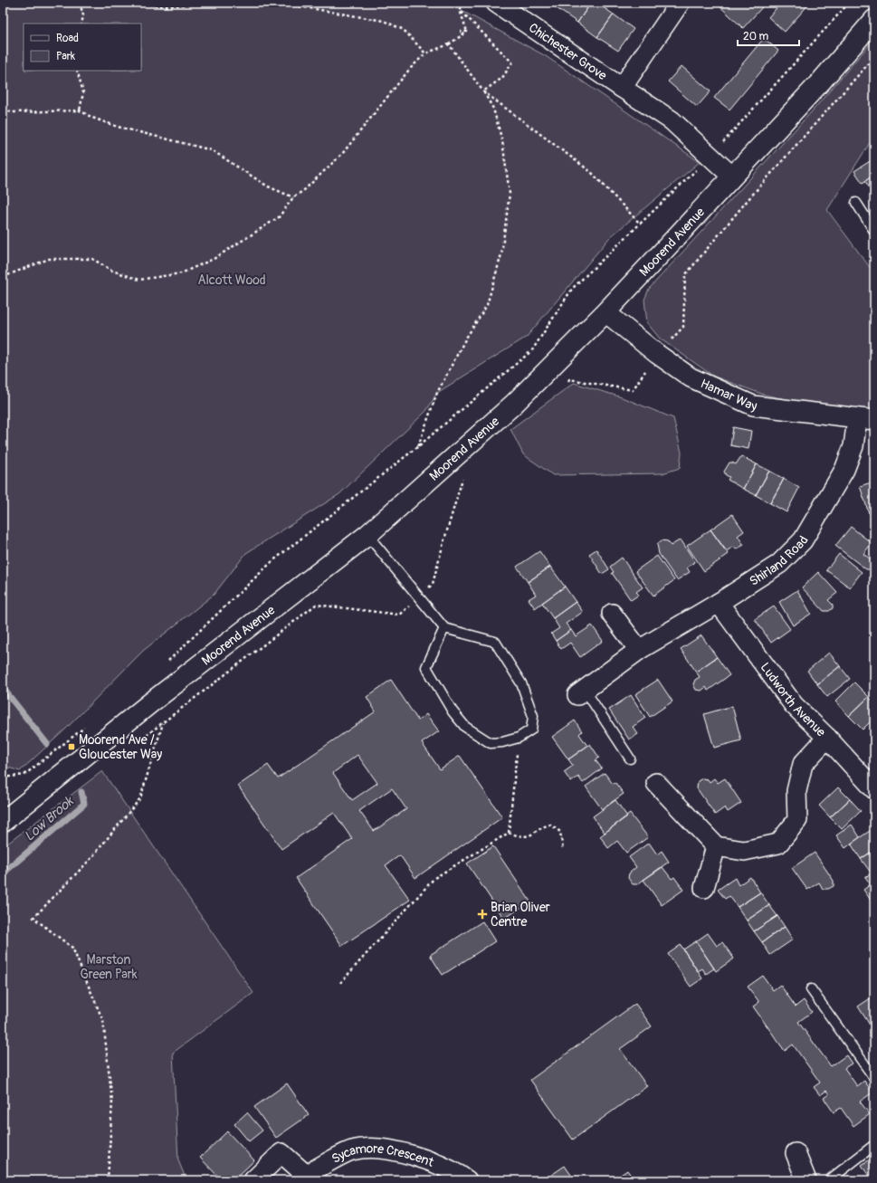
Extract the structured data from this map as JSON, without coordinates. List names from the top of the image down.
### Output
{
  "streets": {
    "street": [
      "Chichester Grove",
      "Moorend Avenue",
      "Hamar Way",
      "Shirland Road",
      "Ludworth Avenue",
      "Sycamore Crescent"
    ]
  },
  "crossings": [
    ["Chichester Grove", "Moorend Avenue"],
    ["Moorend Avenue", "Hamar Way"],
    ["Hamar Way", "Shirland Road"],
    ["Shirland Road", "Ludworth Avenue"]
  ],
  "water": ["Low Brook"],
  "parks": ["Alcott Wood", "Marston Green Park"],
  "places": {
    "transit": ["Moorend Ave / Gloucester Way"],
    "health": ["Brian Oliver Centre"]
  },
  "legend": ["Road", "Park"],
  "scale_bar": "20 m"
}
